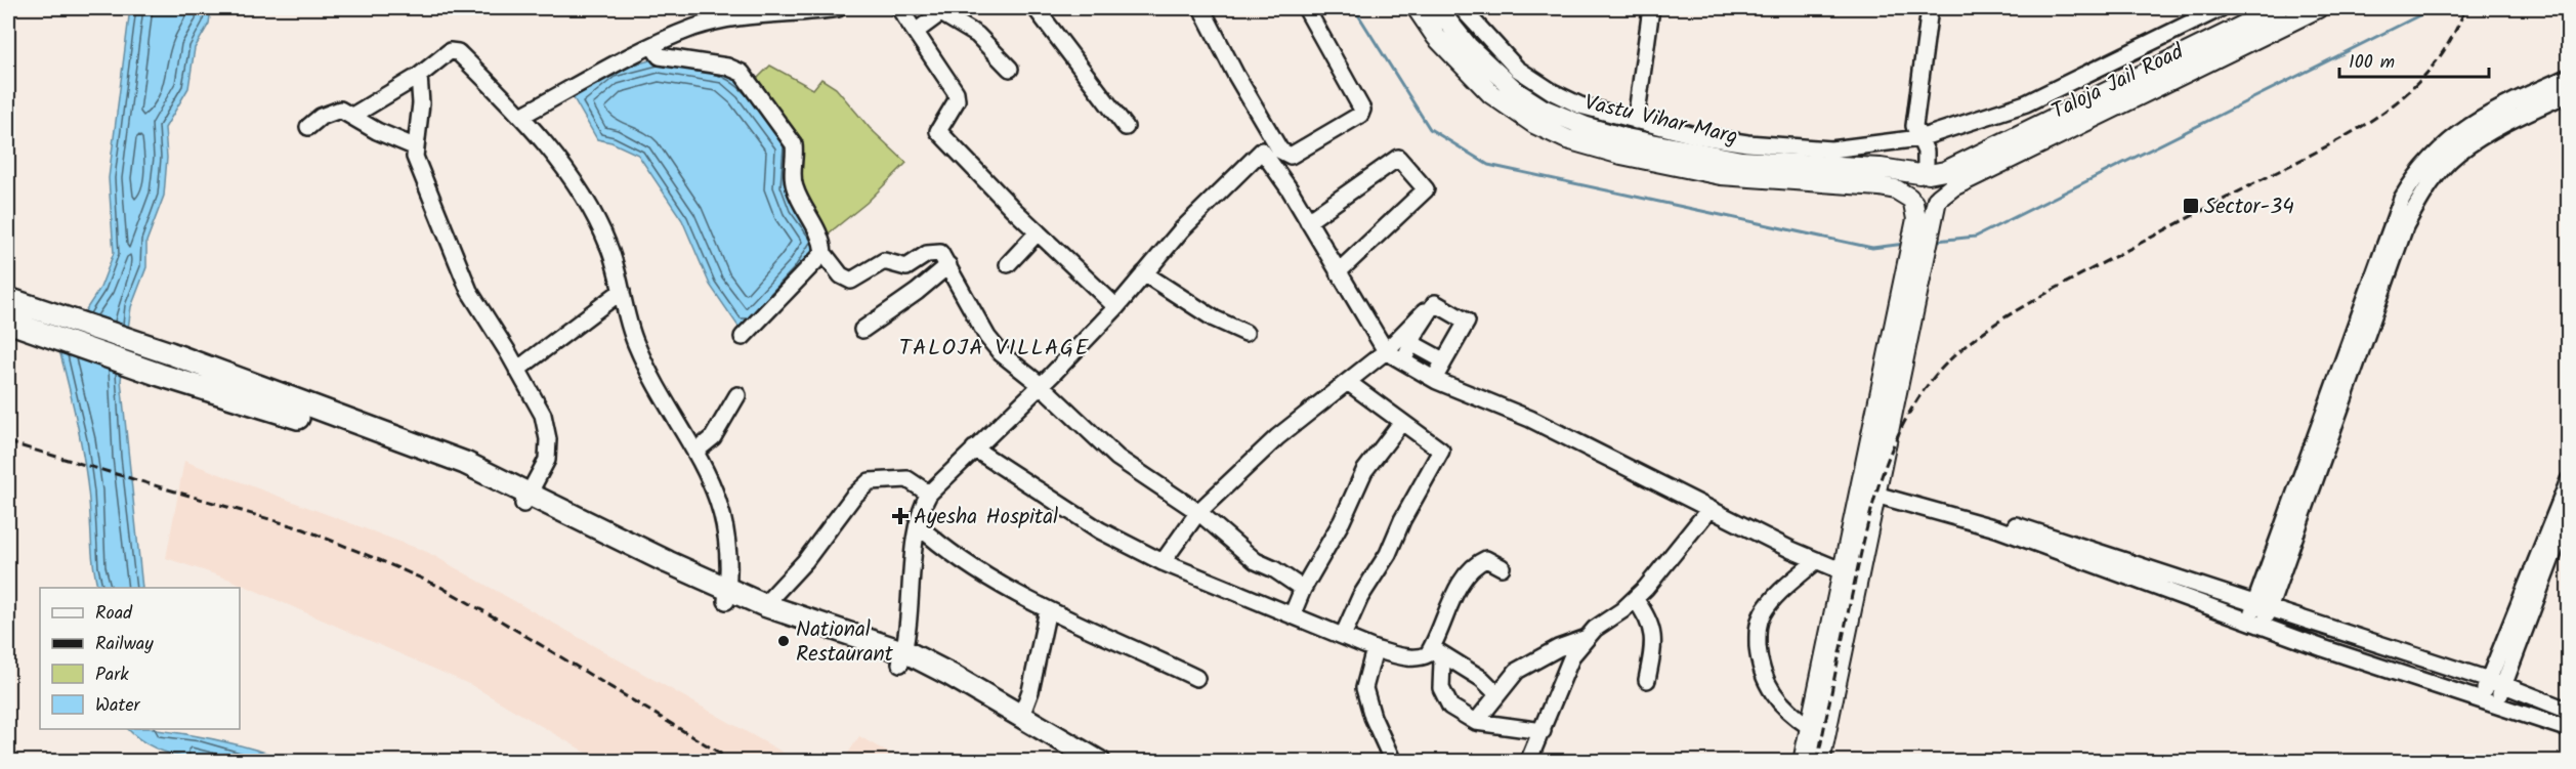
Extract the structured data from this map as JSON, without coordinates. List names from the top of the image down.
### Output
{
  "streets": {
    "main road": ["Taloja Jail Road", "Vastu Vihar Marg"]
  },
  "crossings": [
    ["Taloja Jail Road", "Vastu Vihar Marg"]
  ],
  "districts": ["TALOJA VILLAGE"],
  "places": {
    "transit": ["Sector-34"],
    "health": ["Ayesha Hospital"],
    "other": ["National Restaurant"]
  },
  "legend": [
    "Road",
    "Railway",
    "Park",
    "Water"
  ],
  "scale_bar": "100 m"
}
